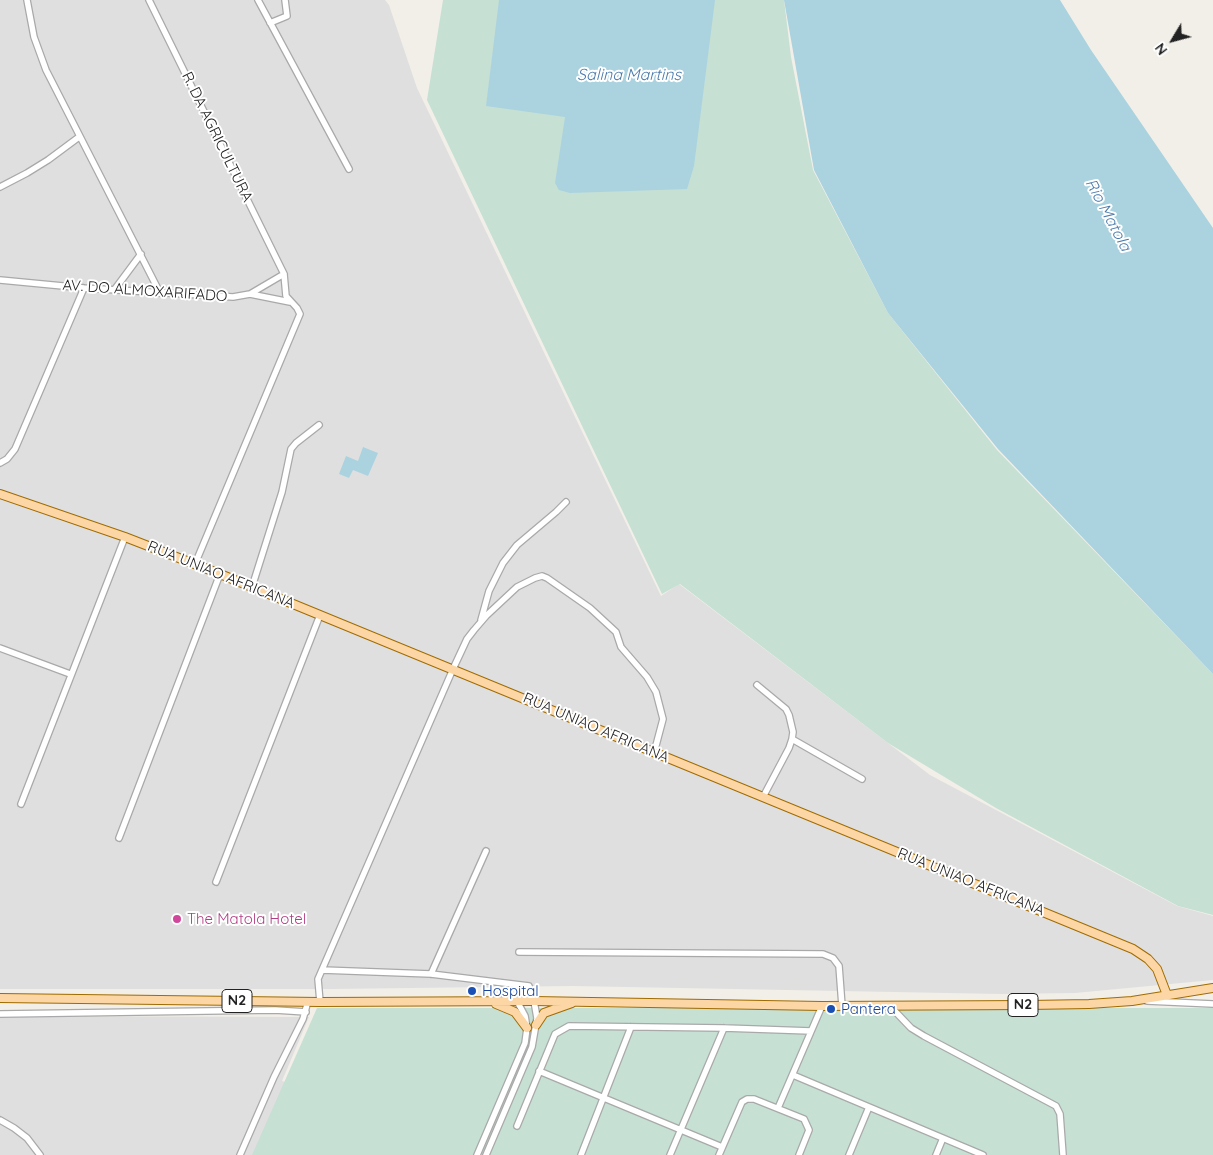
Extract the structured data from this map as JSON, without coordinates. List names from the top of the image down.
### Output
{
  "streets": {
    "main road": ["RUA UNIAO AFRICANA", "N2"],
    "street": ["R. DA AGRICULTURA", "AV. DO ALMOXARIFADO"]
  },
  "crossings": [
    ["R. DA AGRICULTURA", "AV. DO ALMOXARIFADO"],
    ["R. DA AGRICULTURA", "RUA UNIAO AFRICANA"],
    ["RUA UNIAO AFRICANA", "N2"]
  ],
  "water": ["Salina Martins", "Rio Matola"],
  "places": ["The Matola Hotel", "Hospital", "Pantera"],
  "north": "bottom left"
}
